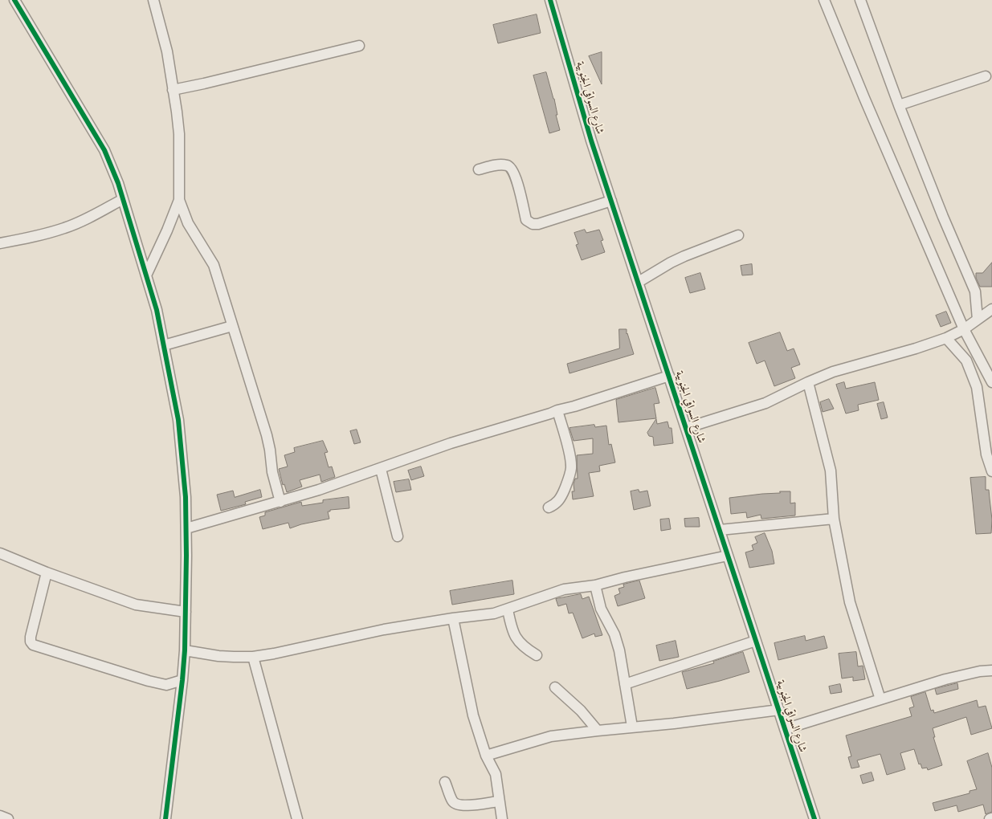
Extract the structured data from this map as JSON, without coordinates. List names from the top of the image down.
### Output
{
  "streets": {
    "street": ["شارع السواقي الجنوبية"]
  }
}
